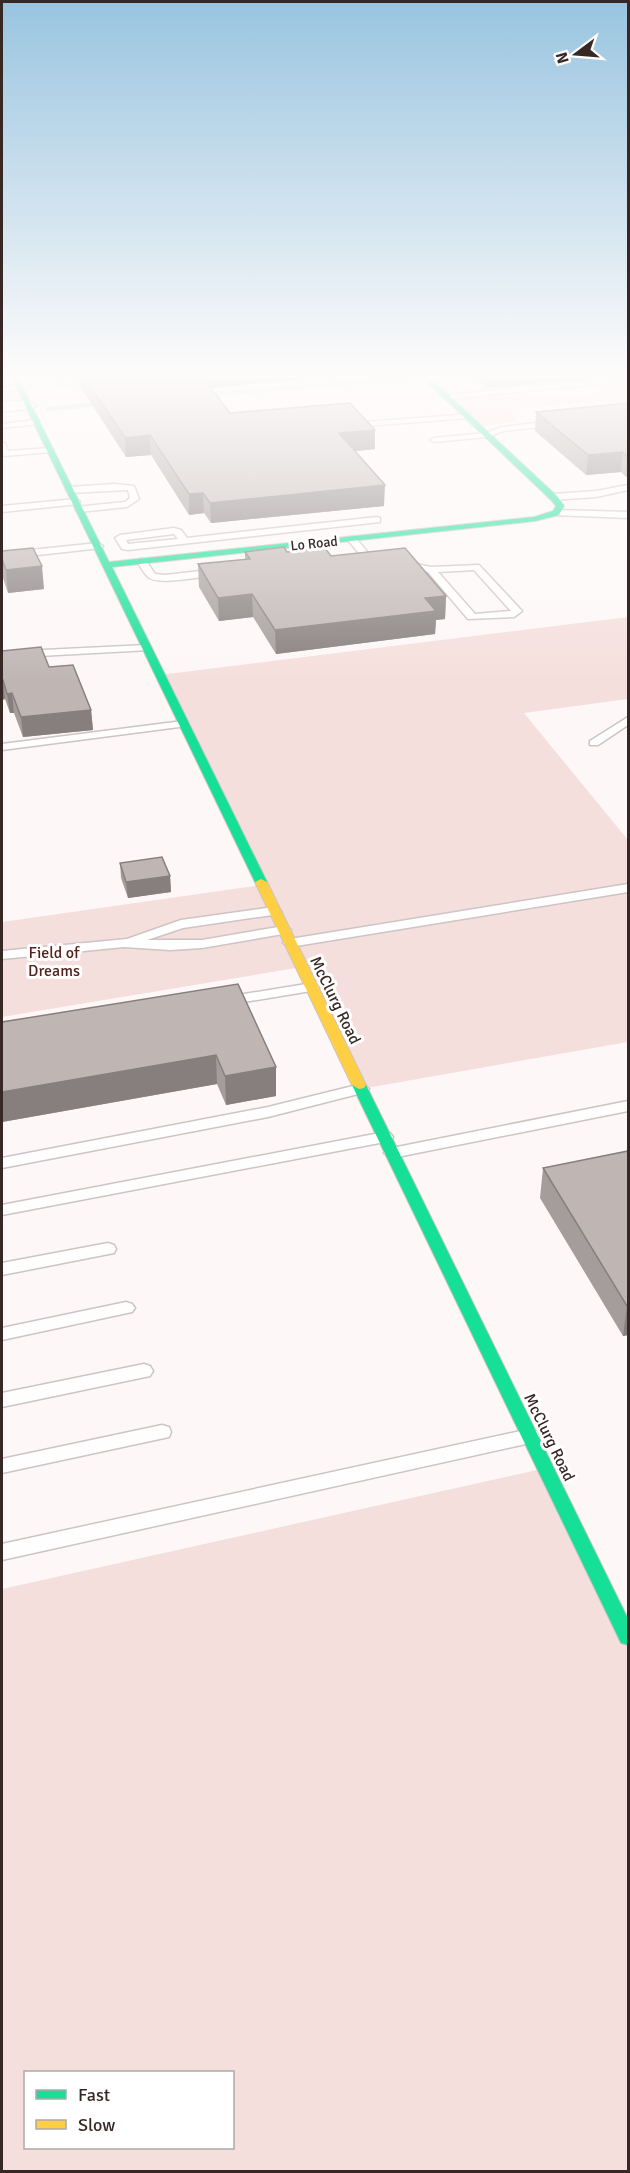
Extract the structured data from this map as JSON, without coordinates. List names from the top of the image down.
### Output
{
  "streets": {
    "street": ["Lo Road", "McClurg Road"]
  },
  "crossings": [
    ["Lo Road", "McClurg Road"]
  ],
  "parks": ["Field of Dreams"],
  "legend": ["Fast", "Slow"],
  "north": "left"
}
